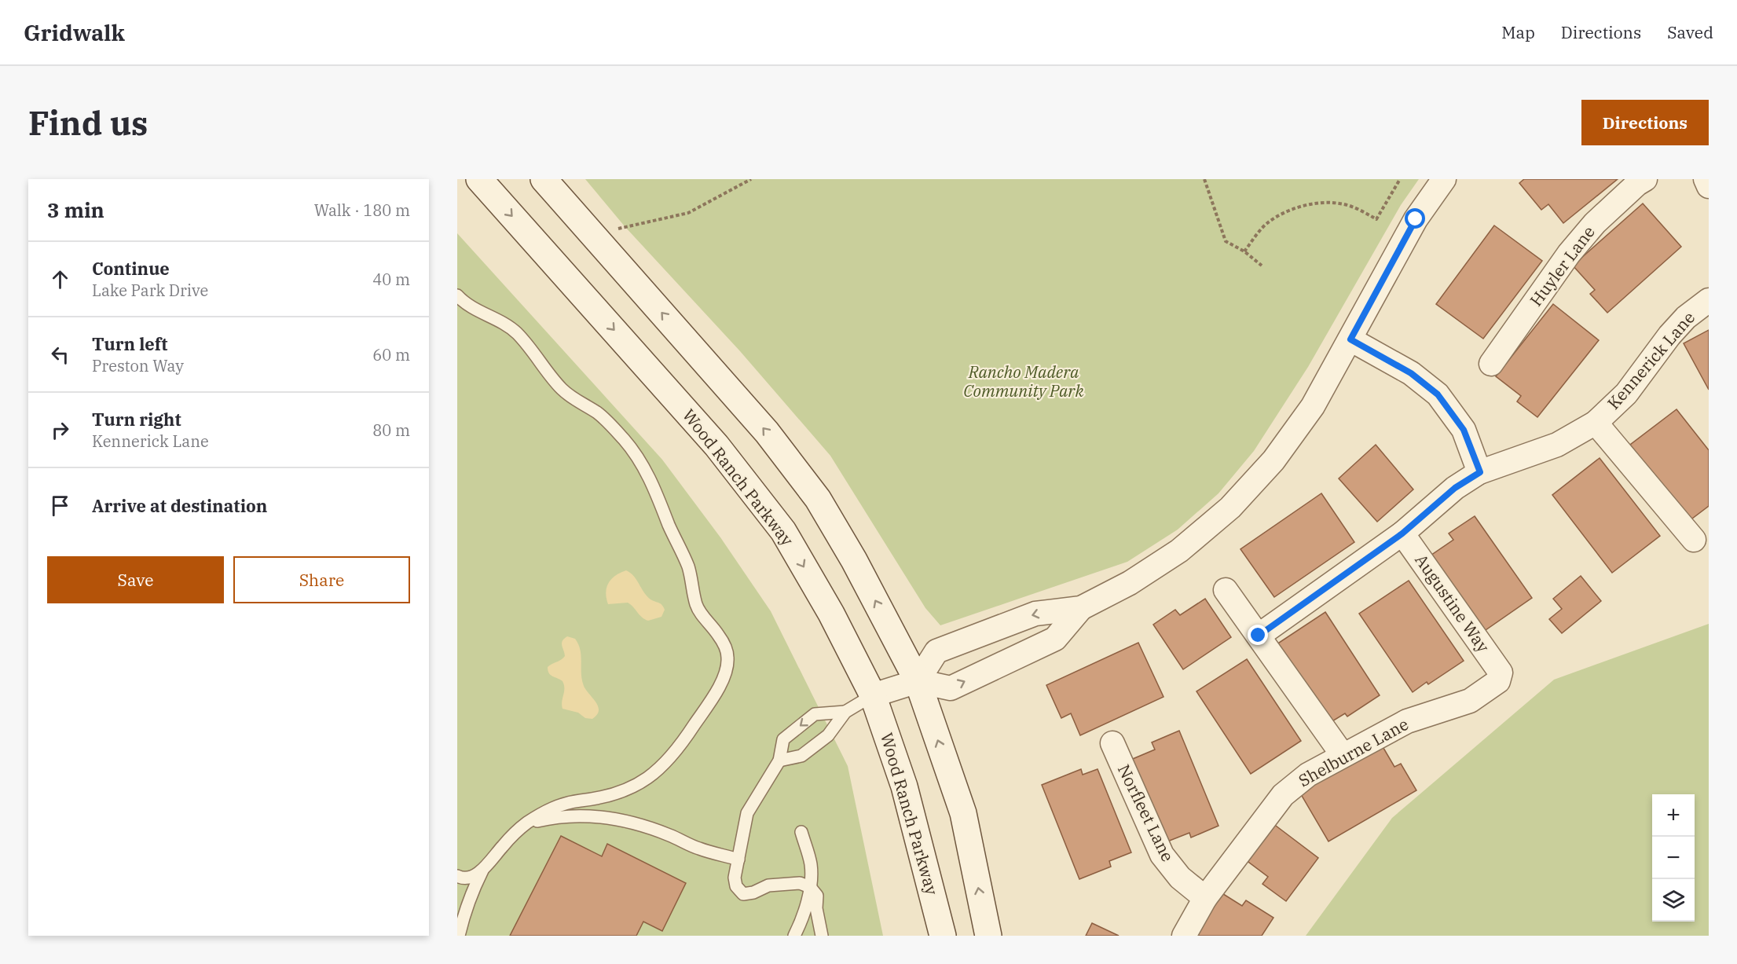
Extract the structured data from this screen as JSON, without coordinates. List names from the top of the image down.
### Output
{
  "streets": {
    "main road": ["Wood Ranch Parkway"],
    "street": [
      "Huyler Lane",
      "Kennerick Lane",
      "Augustine Way",
      "Shelburne Lane",
      "Norfleet Lane"
    ]
  },
  "crossings": [
    ["Kennerick Lane", "Augustine Way"],
    ["Augustine Way", "Shelburne Lane"],
    ["Shelburne Lane", "Norfleet Lane"]
  ],
  "parks": ["Rancho Madera Community Park"],
  "page": {
    "header": "Gridwalk",
    "nav": ["Map", "Directions", "Saved"],
    "buttons": [
      "Directions",
      ["Save", "Share"]
    ],
    "title": "Find us",
    "heading": ["3 min", "Walk · 180 m"],
    "list": [
      ["Continue", "Lake Park Drive", "40 m"],
      ["Turn left", "Preston Way", "60 m"],
      ["Turn right", "Kennerick Lane", "80 m"],
      "Arrive at destination"
    ],
    "map_buttons": ["+", "−"]
  }
}
